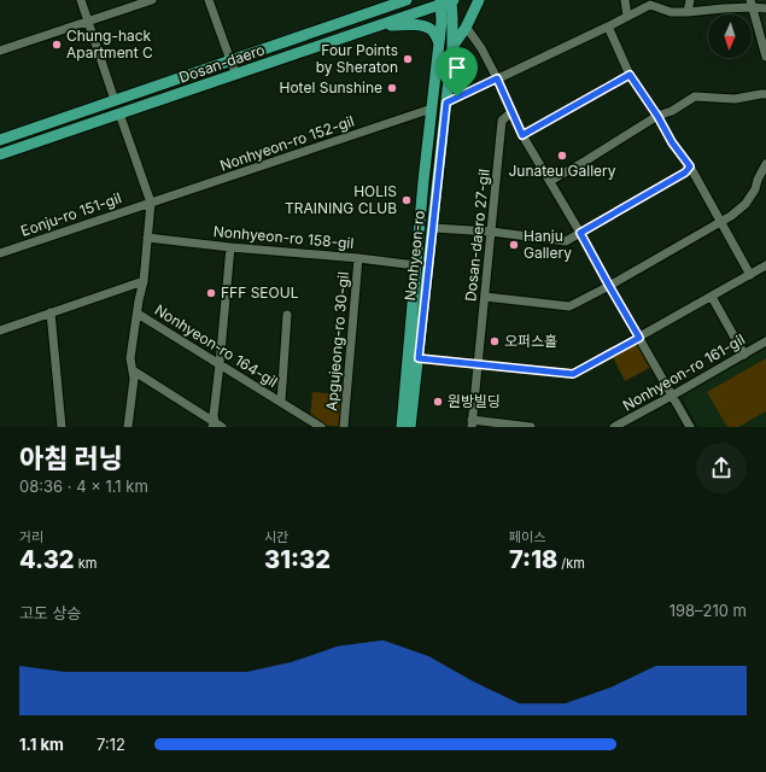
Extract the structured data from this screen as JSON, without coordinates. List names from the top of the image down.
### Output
{
  "streets": {
    "main road": ["Dosan-daero", "Nonhyeon-ro"],
    "street": [
      "Nonhyeon-ro 152-gil",
      "Eonju-ro 151-gil",
      "Dosan-daero 27-gil",
      "Nonhyeon-ro 158-gil",
      "Apgujeong-ro 30-gil",
      "Nonhyeon-ro 164-gil",
      "Nonhyeon-ro 161-gil"
    ]
  },
  "crossings": [
    ["Dosan-daero", "Nonhyeon-ro"],
    ["Nonhyeon-ro 152-gil", "Eonju-ro 151-gil"],
    ["Nonhyeon-ro 152-gil", "Nonhyeon-ro"],
    ["Nonhyeon-ro 158-gil", "Nonhyeon-ro"],
    ["Nonhyeon-ro 158-gil", "Apgujeong-ro 30-gil"]
  ],
  "places": [
    "Chung-hack Apartment C",
    "Four Points by Sheraton",
    "Hotel Sunshine",
    "Junateu Gallery",
    "HOLIS TRAINING CLUB",
    "Hanju Gallery",
    "FFF SEOUL",
    "오퍼스홀",
    "원방빌딩"
  ],
  "north": "bottom",
  "page": {
    "heading": ["아침 러닝", "08:36 · 4 × 1.1 km"],
    "stats": [
      ["거리", "4.32 km"],
      ["시간", "31:32"],
      ["페이스", "7:18 /km"]
    ],
    "chart": ["고도 상승", "198–210 m"],
    "list": [
      {
        "name": "1.1 km",
        "note": "7:12"
      }
    ]
  }
}
